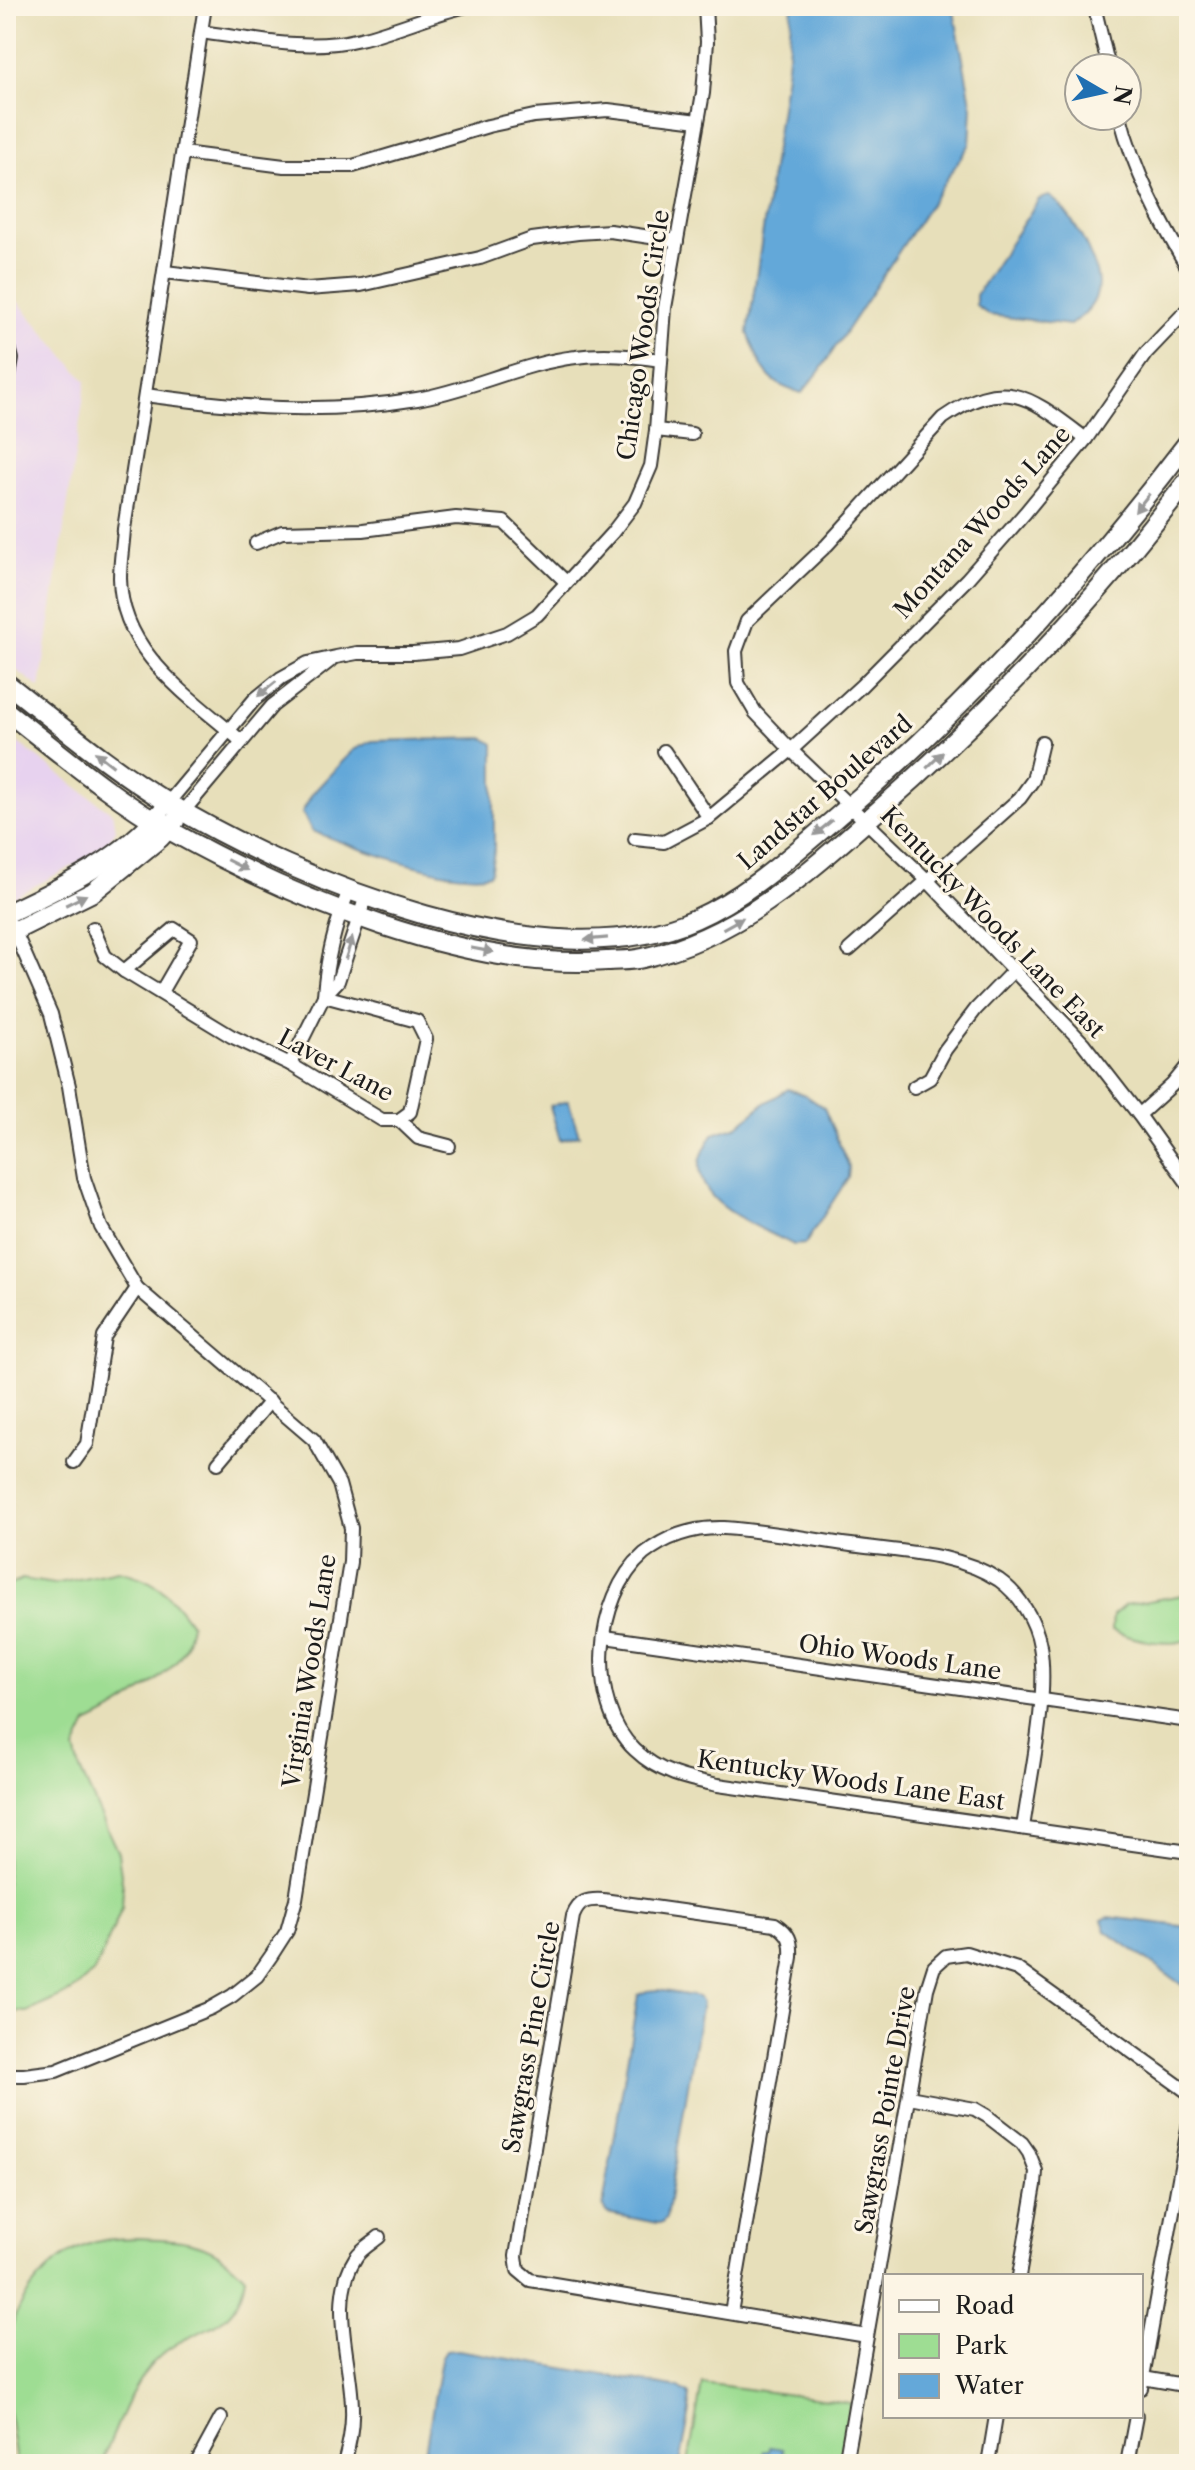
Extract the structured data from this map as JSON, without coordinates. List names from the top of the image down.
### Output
{
  "streets": {
    "street": [
      "Chicago Woods Circle",
      "Montana Woods Lane",
      "Landstar Boulevard",
      "Kentucky Woods Lane East",
      "Laver Lane",
      "Ohio Woods Lane",
      "Virginia Woods Lane",
      "Sawgrass Pine Circle",
      "Sawgrass Pointe Drive"
    ]
  },
  "crossings": [
    ["Chicago Woods Circle", "Landstar Boulevard"],
    ["Montana Woods Lane", "Kentucky Woods Lane East"],
    ["Landstar Boulevard", "Kentucky Woods Lane East"],
    ["Kentucky Woods Lane East", "Ohio Woods Lane"],
    ["Sawgrass Pine Circle", "Sawgrass Pointe Drive"]
  ],
  "legend": ["Road", "Park", "Water"],
  "north": "right"
}
